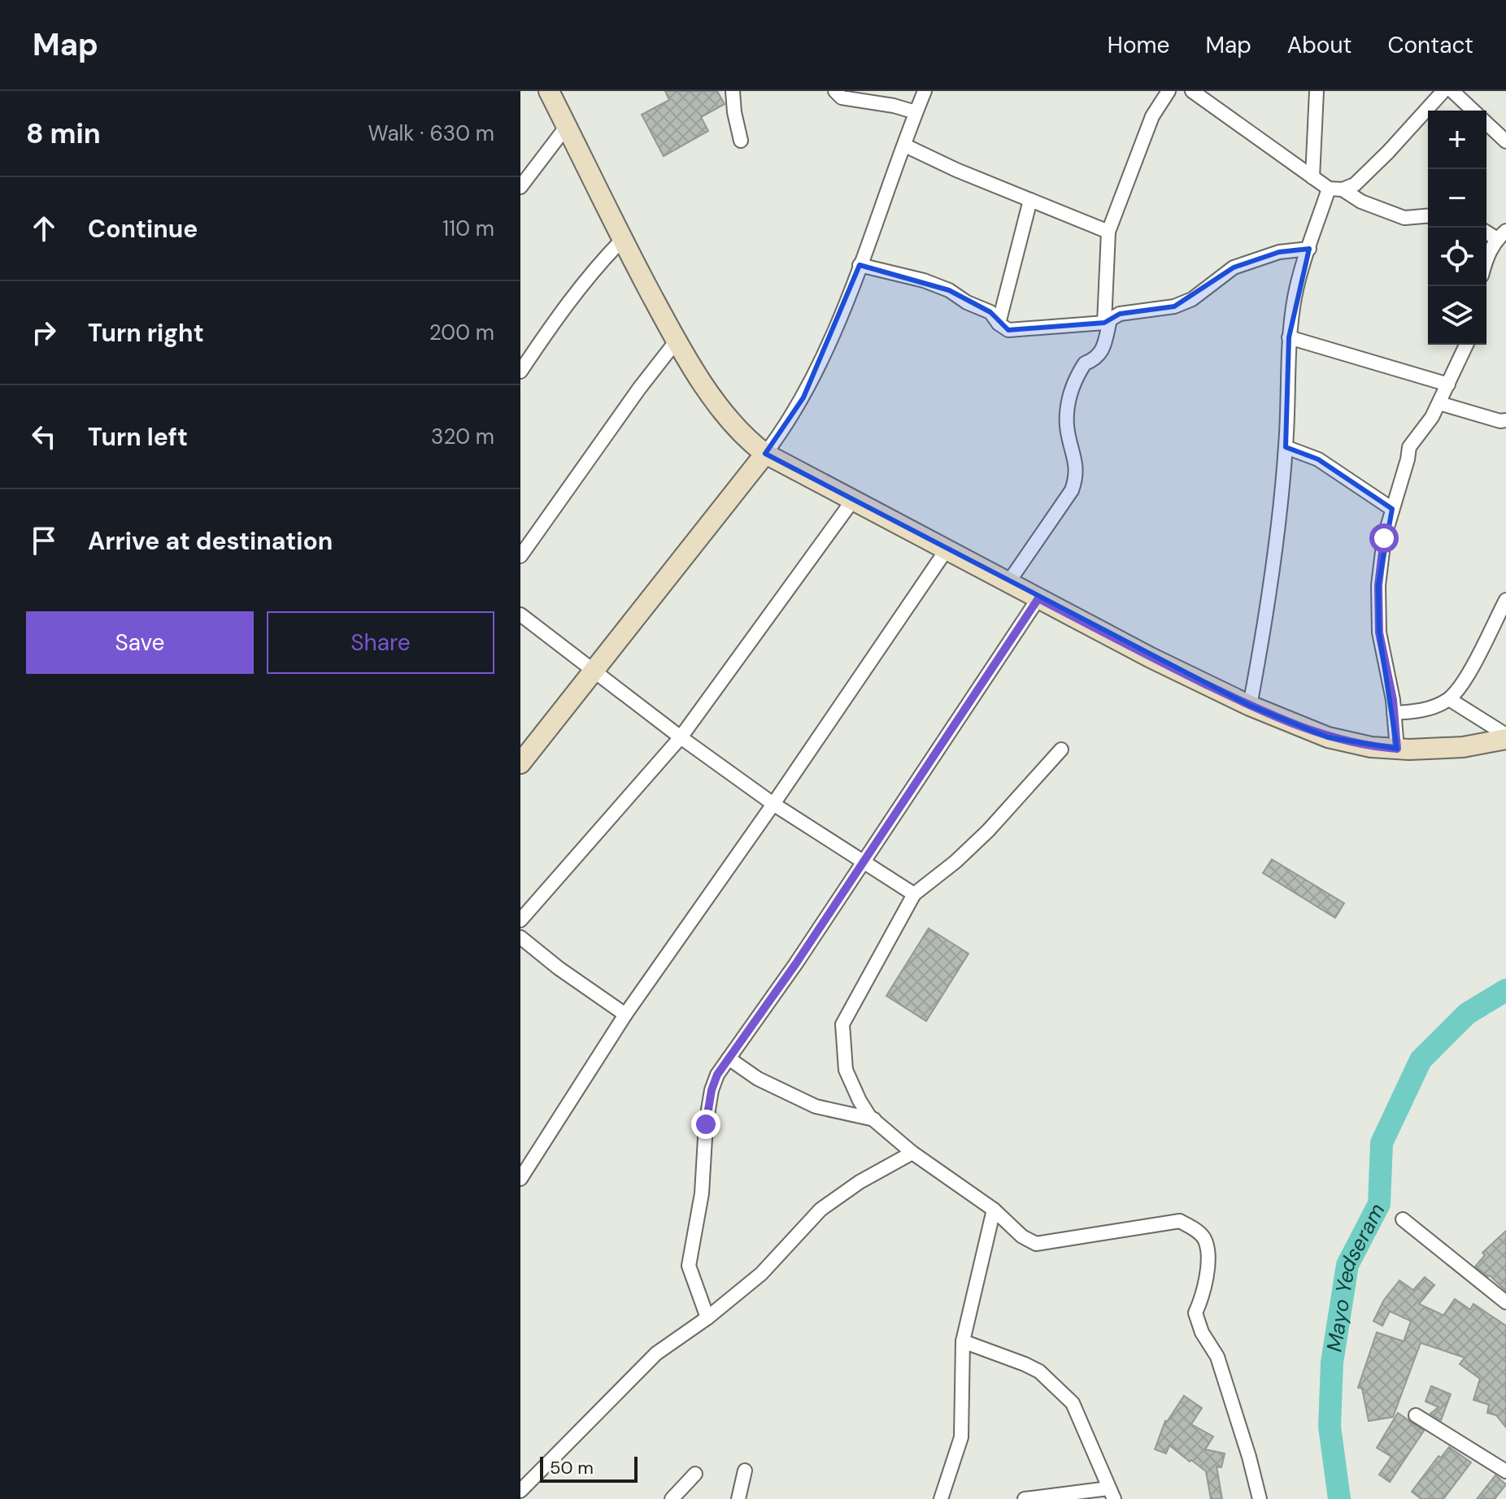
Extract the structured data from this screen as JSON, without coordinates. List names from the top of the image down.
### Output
{
  "water": ["Mayo Yedseram"],
  "scale_bar": "50 m",
  "page": {
    "header": "Map",
    "nav": [
      "Home",
      "Map",
      "About",
      "Contact"
    ],
    "heading": ["8 min", "Walk · 630 m"],
    "map_buttons": ["+", "−"],
    "list": [
      ["Continue", "110 m"],
      ["Turn right", "200 m"],
      ["Turn left", "320 m"],
      "Arrive at destination"
    ],
    "buttons": ["Save", "Share"],
    "scale": "50 m"
  }
}
